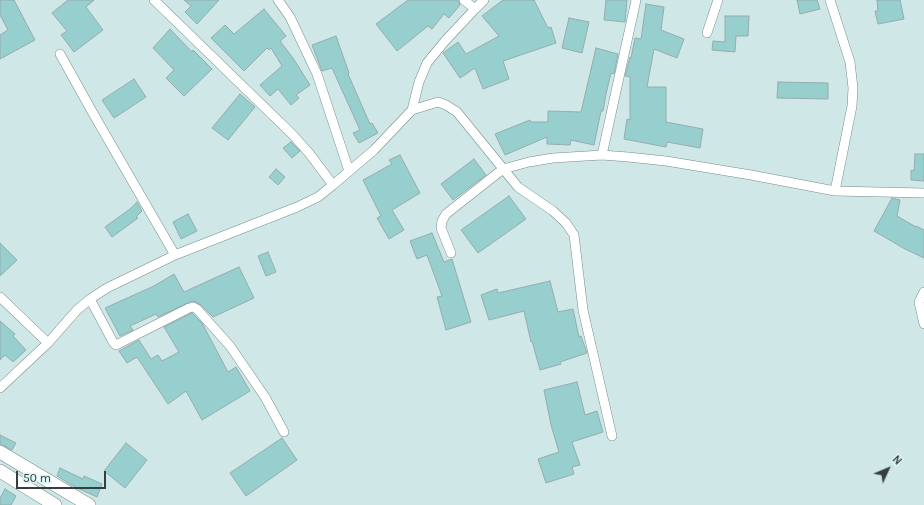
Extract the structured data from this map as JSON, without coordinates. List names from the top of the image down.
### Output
{
  "scale_bar": "50 m",
  "north": "top right"
}
